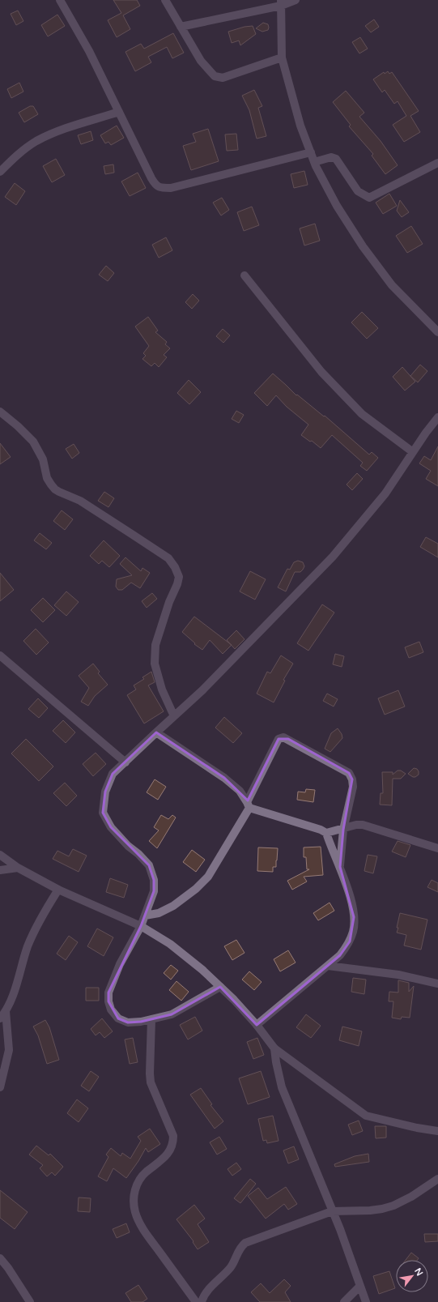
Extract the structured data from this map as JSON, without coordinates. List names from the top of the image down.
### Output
{
  "north": "top right"
}
